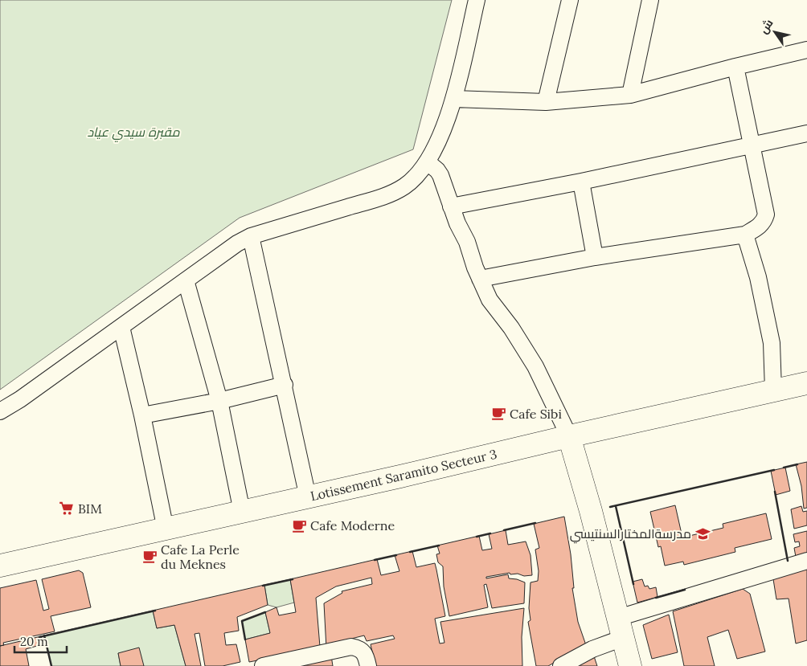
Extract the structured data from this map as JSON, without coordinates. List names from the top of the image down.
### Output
{
  "streets": {
    "street": ["Lotissement Saramito Secteur 3"]
  },
  "parks": ["مقبرة سيدي عياد"],
  "places": {
    "cafe": ["Cafe Sibi", "Cafe Moderne", "Cafe La Perle du Meknes"],
    "supermarket": ["BIM"],
    "school or university": ["مدرسةالمختارالسنتيسي"]
  },
  "scale_bar": "20 m",
  "north": "top left"
}
